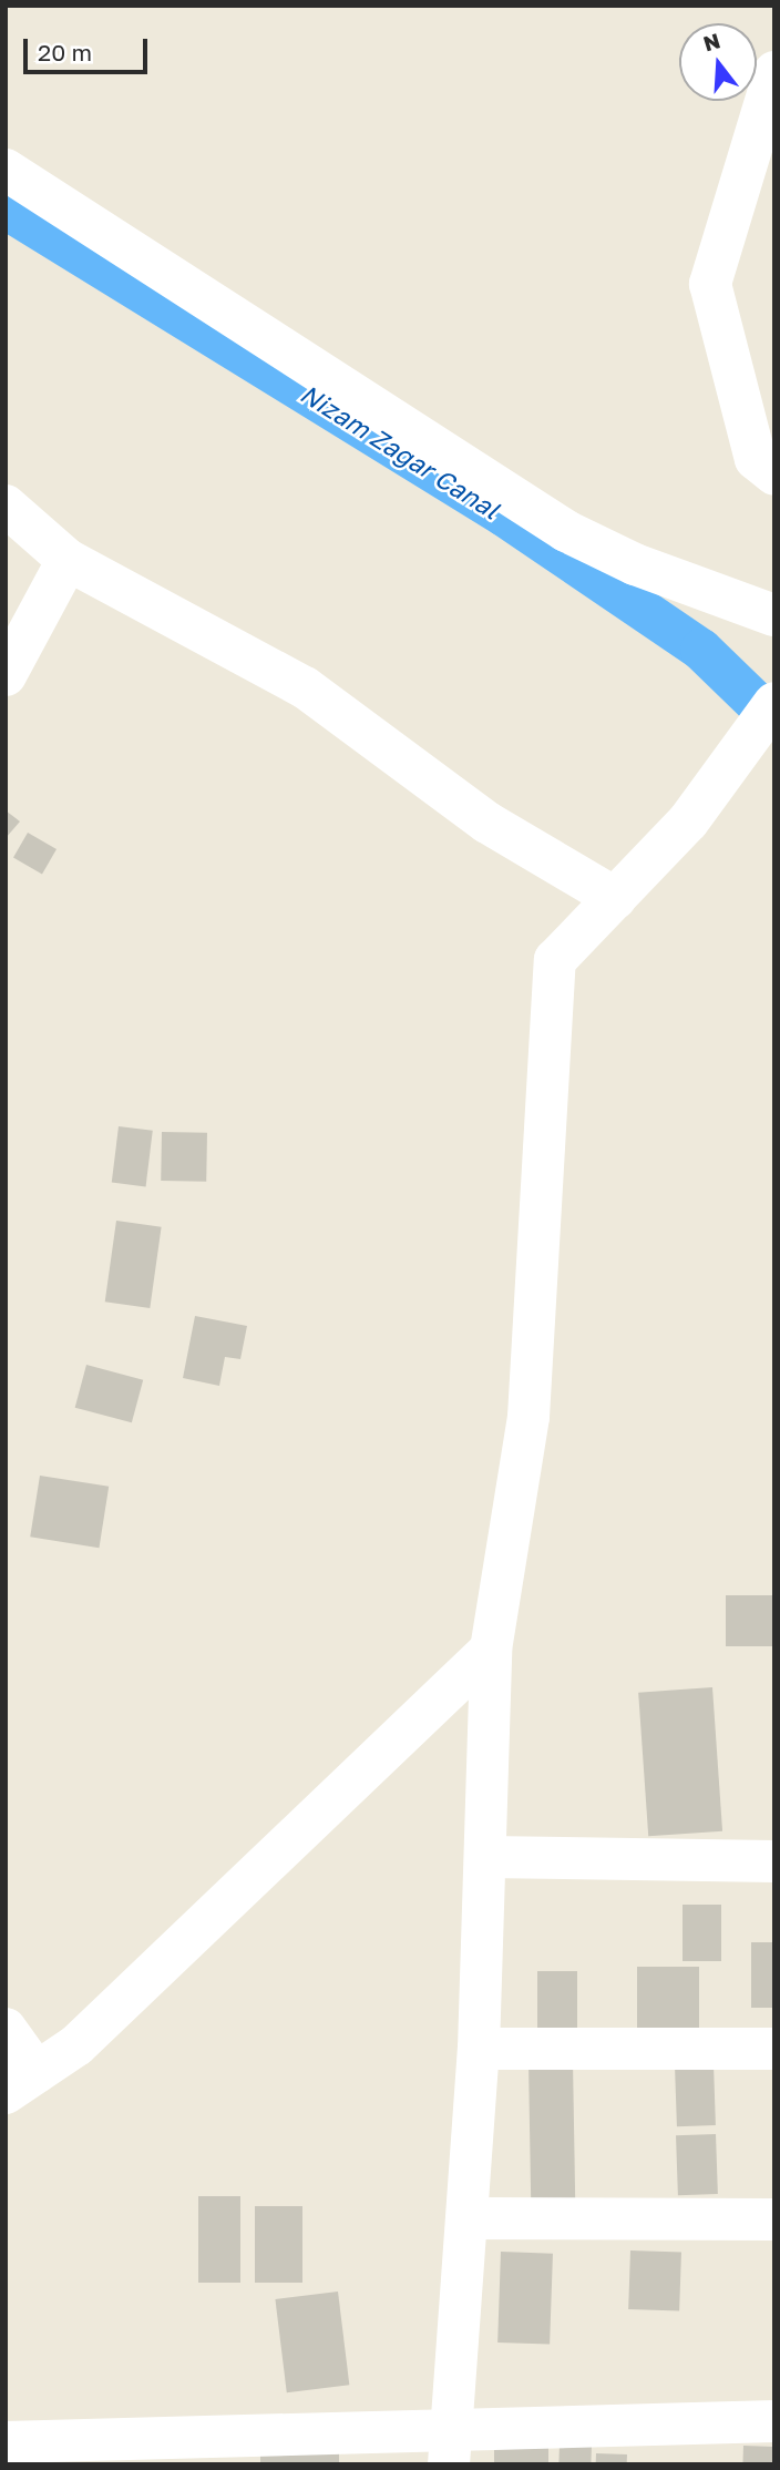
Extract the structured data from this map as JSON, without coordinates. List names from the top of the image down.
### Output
{
  "water": ["Nizam Zagar Canal"],
  "scale_bar": "20 m",
  "north": "top"
}
